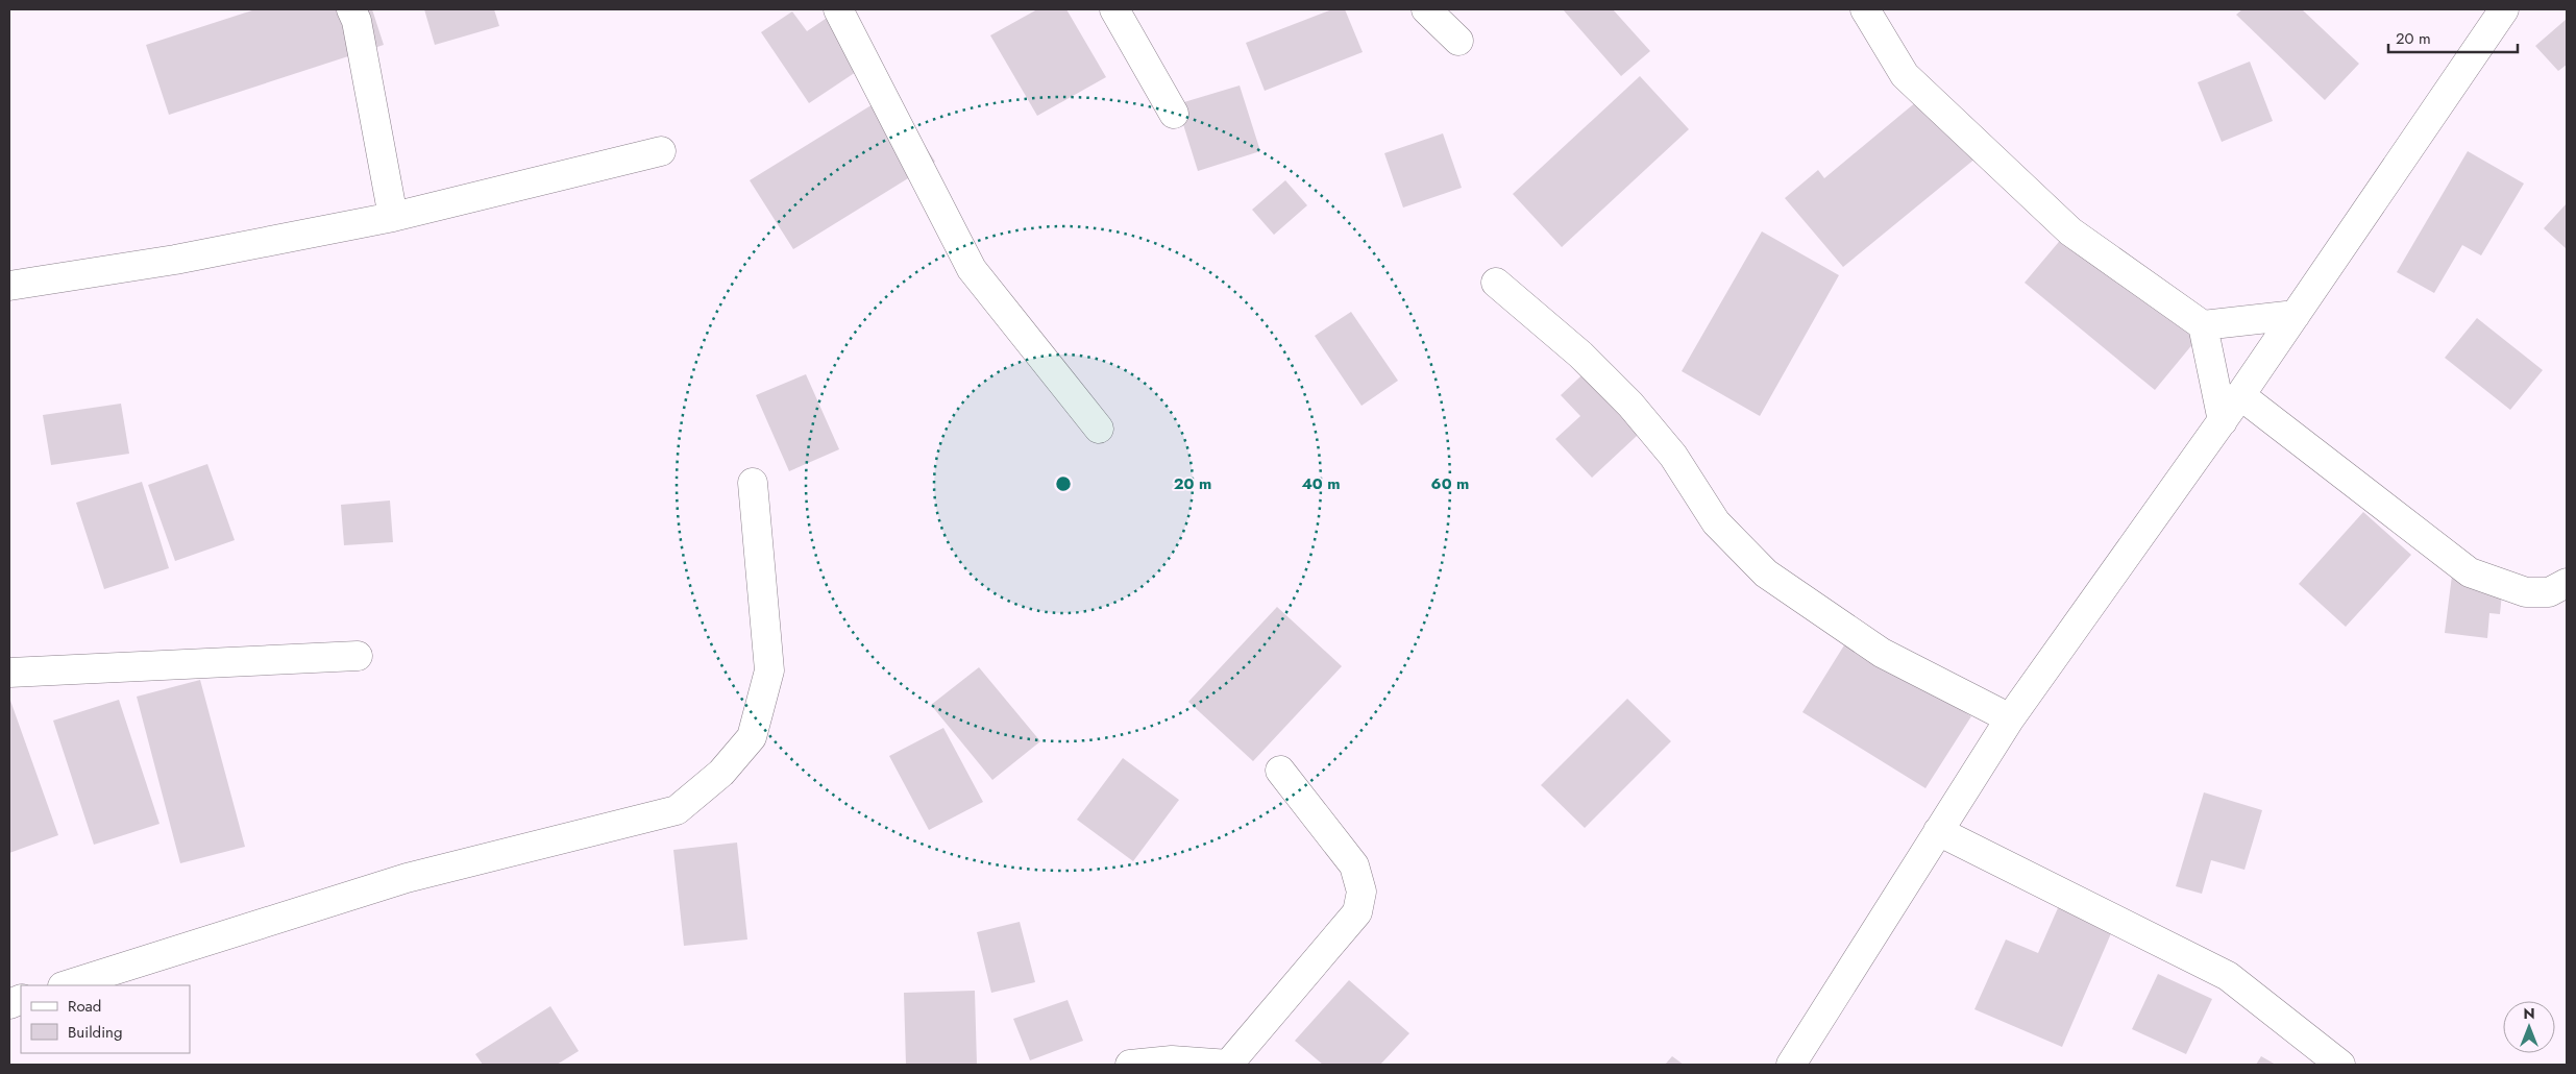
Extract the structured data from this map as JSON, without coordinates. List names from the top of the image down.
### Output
{
  "legend": ["Road", "Building"],
  "scale_bar": "20 m",
  "north": "top",
  "rings": ["20 m", "40 m", "60 m"]
}
